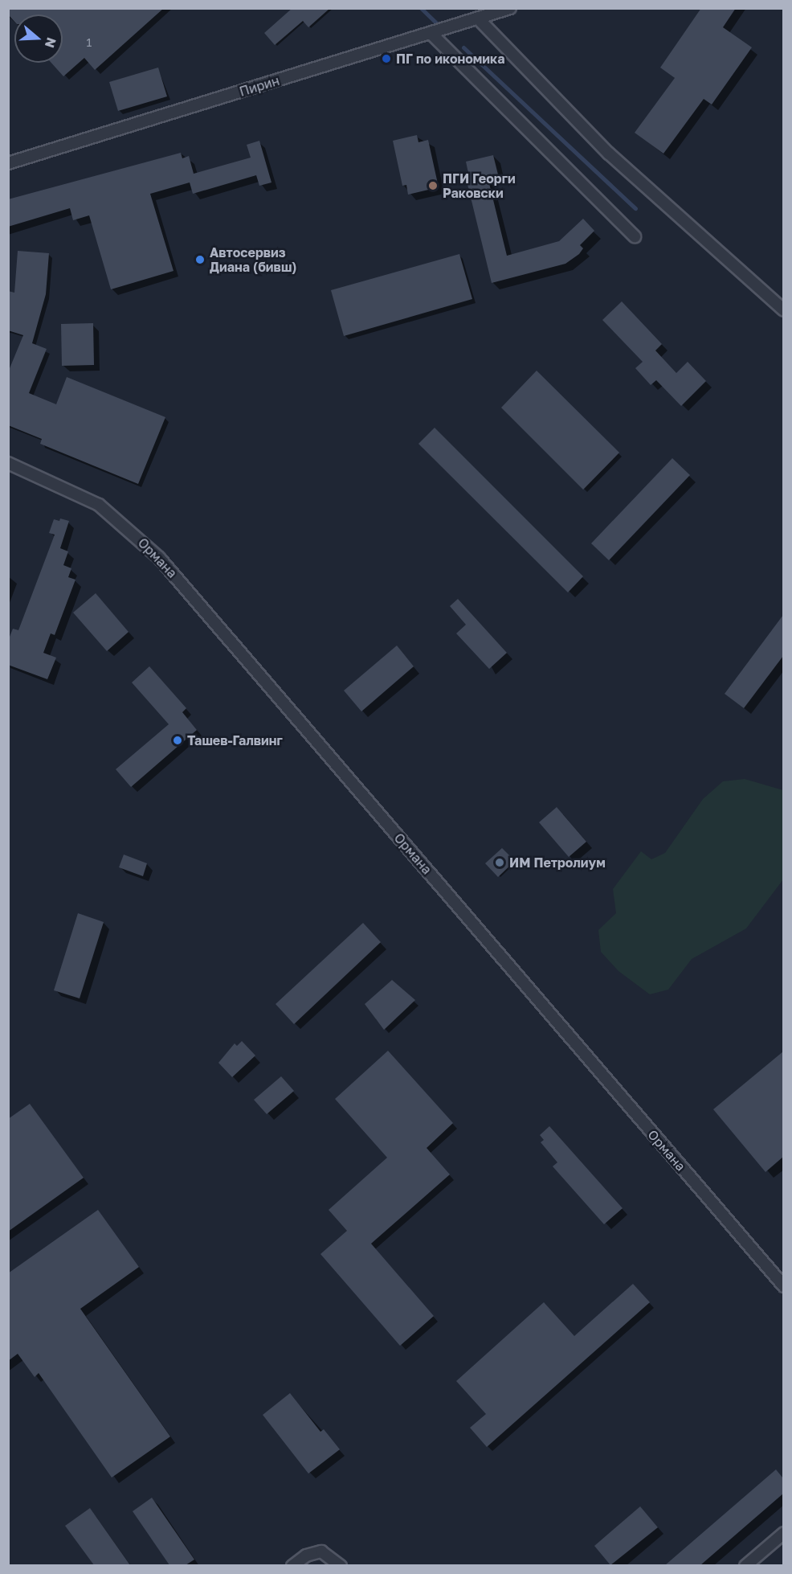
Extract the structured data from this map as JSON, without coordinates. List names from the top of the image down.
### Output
{
  "streets": {
    "street": ["Пирин", "Ормана"]
  },
  "places": [
    "ПГ по икономика",
    "ПГИ Георги Раковски",
    "Автосервиз Диана (бивш)",
    "Ташев-Галвинг",
    "ИМ Петролиум"
  ],
  "house_numbers": ["1"],
  "north": "right"
}
